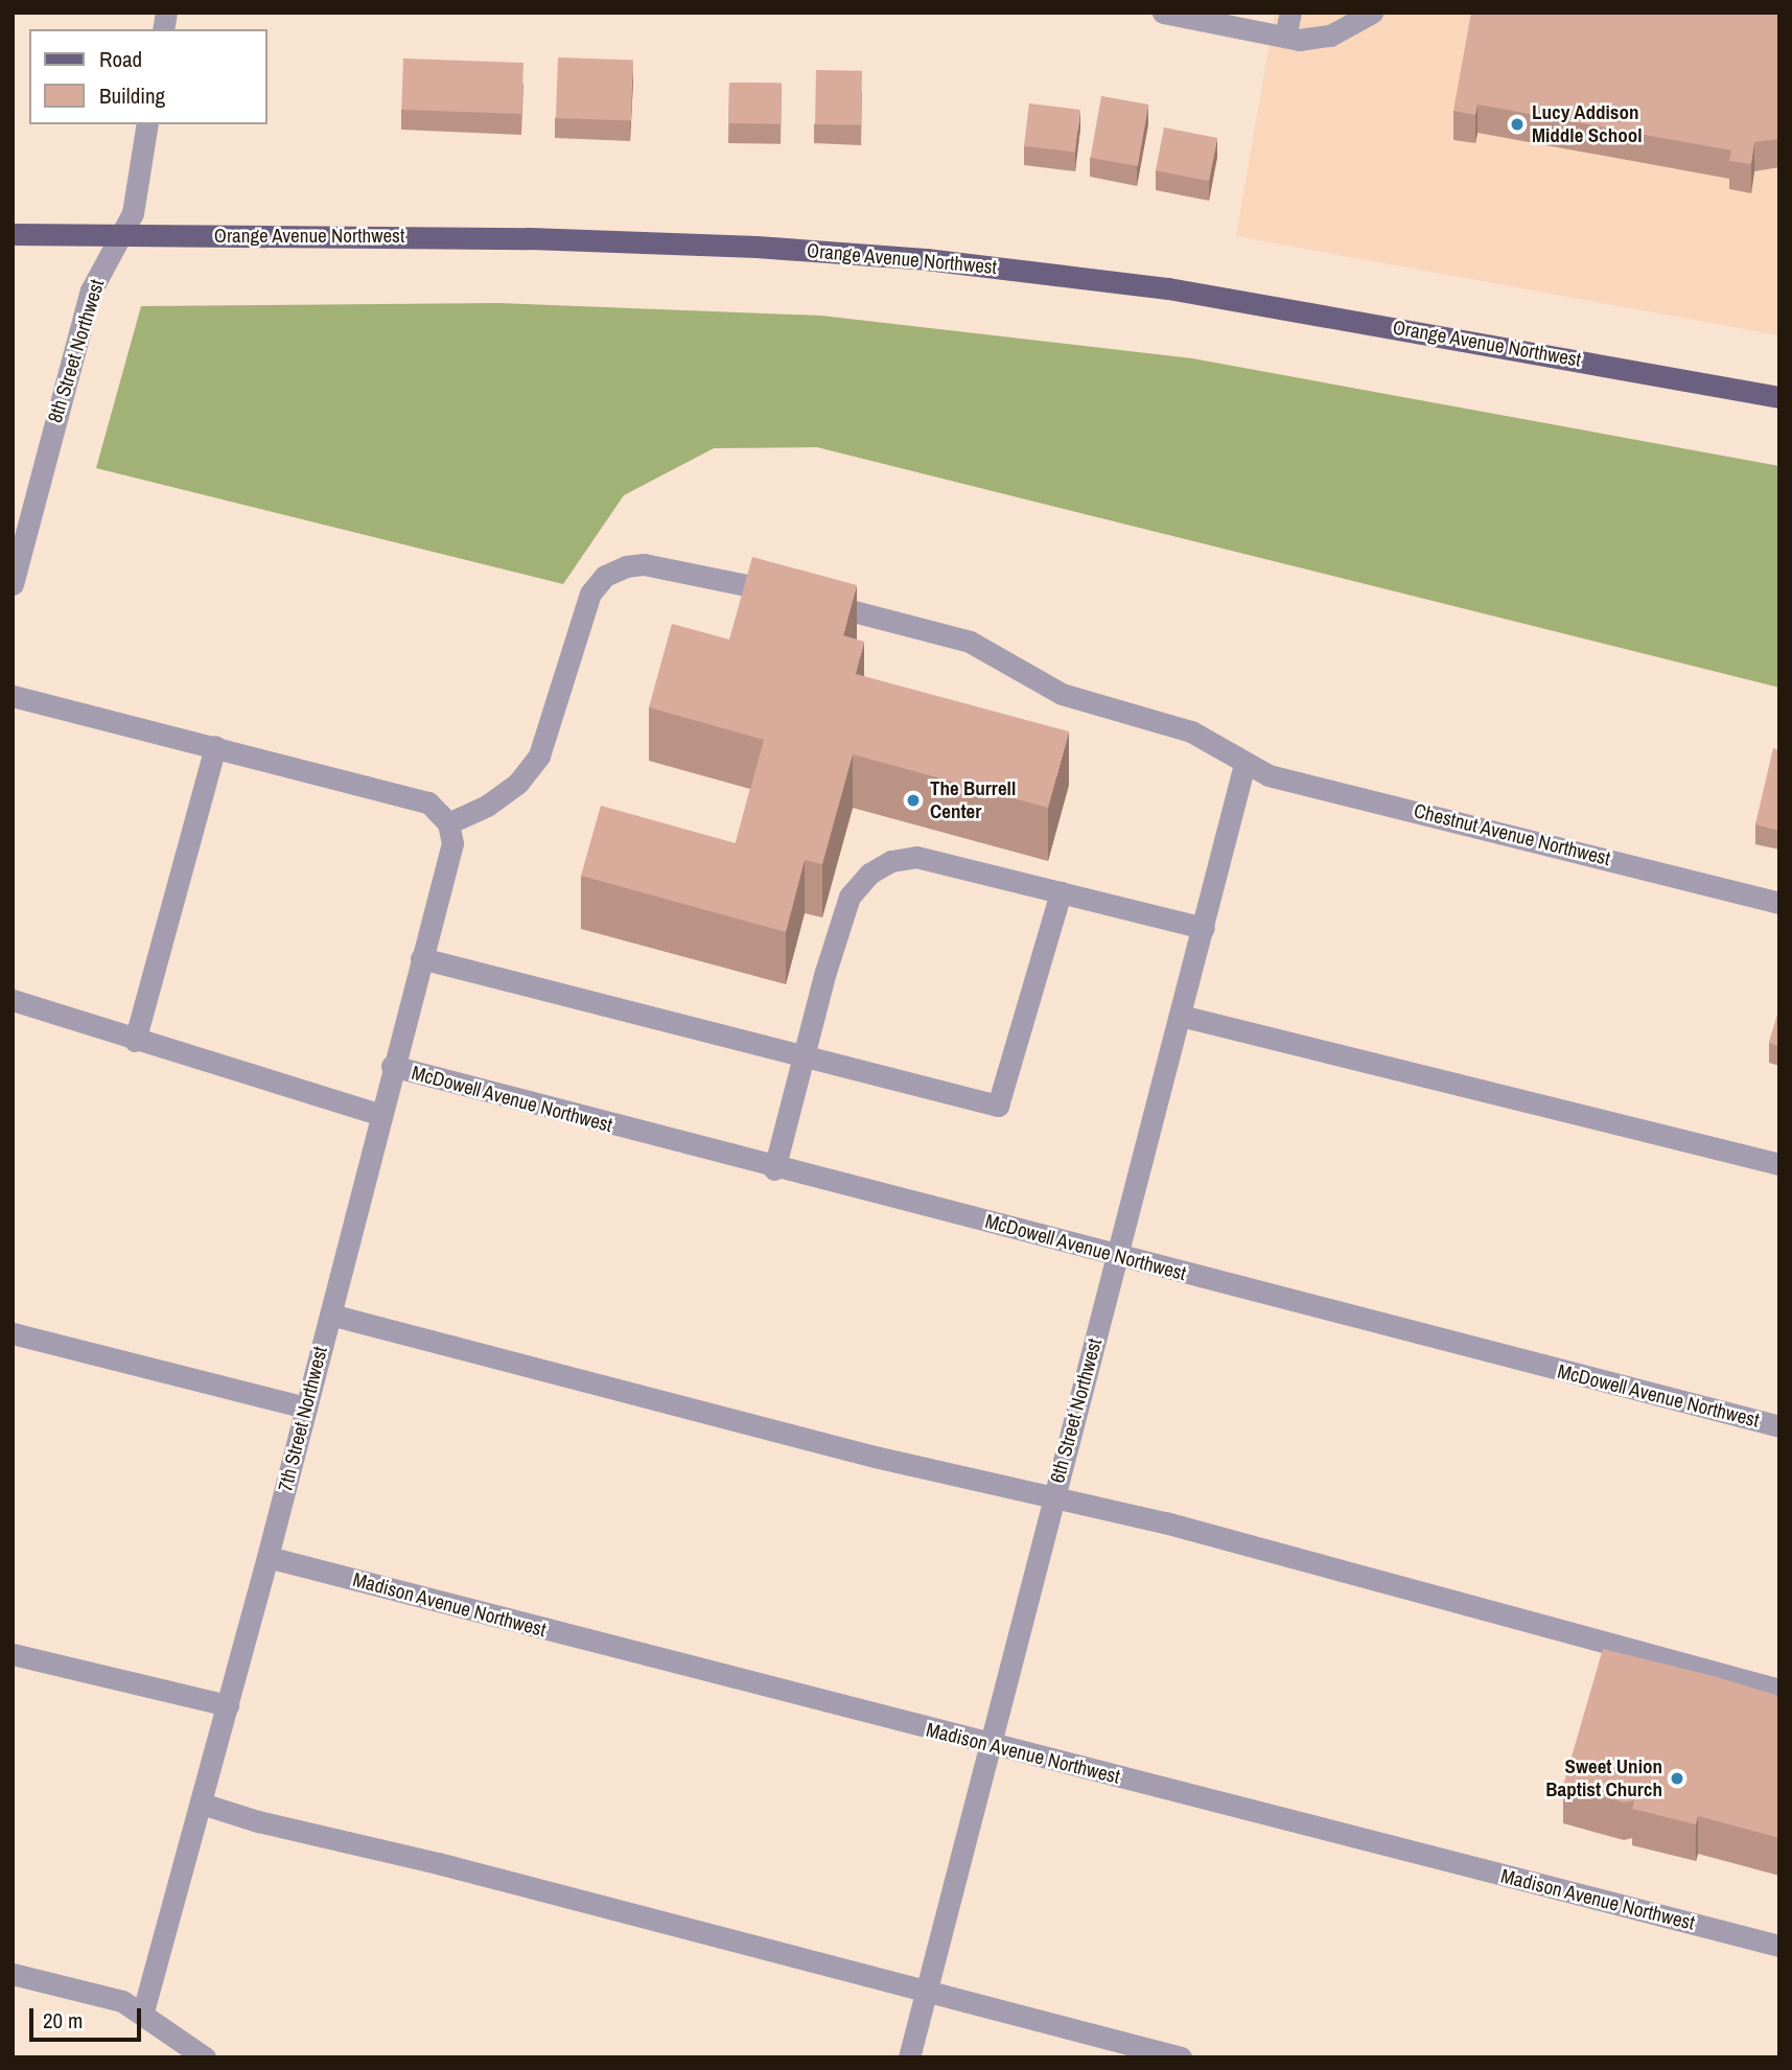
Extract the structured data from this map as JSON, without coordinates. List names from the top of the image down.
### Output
{
  "streets": {
    "main road": ["Orange Avenue Northwest"],
    "street": [
      "8th Street Northwest",
      "Chestnut Avenue Northwest",
      "McDowell Avenue Northwest",
      "6th Street Northwest",
      "7th Street Northwest",
      "Madison Avenue Northwest"
    ]
  },
  "crossings": [
    ["Orange Avenue Northwest", "8th Street Northwest"],
    ["Chestnut Avenue Northwest", "6th Street Northwest"],
    ["Chestnut Avenue Northwest", "7th Street Northwest"],
    ["McDowell Avenue Northwest", "6th Street Northwest"],
    ["McDowell Avenue Northwest", "7th Street Northwest"],
    ["6th Street Northwest", "Madison Avenue Northwest"],
    ["7th Street Northwest", "Madison Avenue Northwest"]
  ],
  "places": ["Lucy Addison Middle School", "The Burrell Center", "Sweet Union Baptist Church"],
  "legend": ["Road", "Building"],
  "scale_bar": "20 m"
}
